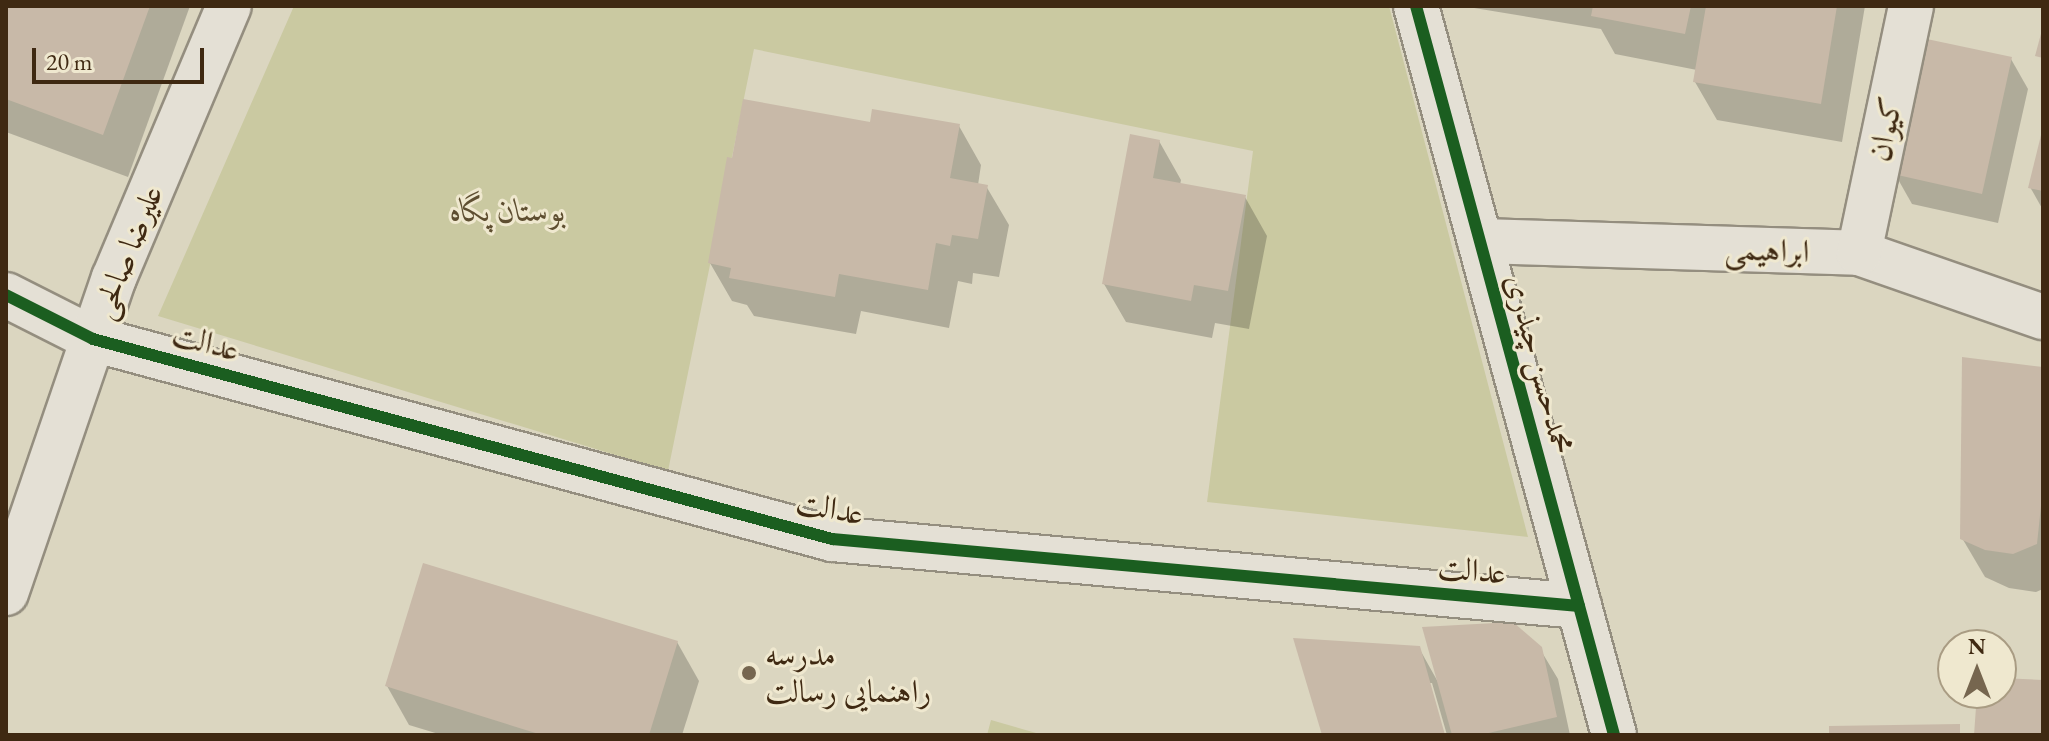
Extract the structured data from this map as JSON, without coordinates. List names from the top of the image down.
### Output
{
  "streets": {
    "street": [
      "کیوان",
      "ابراهیمی",
      "علیرضا صالحی",
      "عدالت",
      "محمدحسن چیذری"
    ]
  },
  "crossings": [
    ["کیوان", "ابراهیمی"],
    ["ابراهیمی", "محمدحسن چیذری"],
    ["علیرضا صالحی", "عدالت"],
    ["عدالت", "محمدحسن چیذری"]
  ],
  "parks": ["بوستان پگاه"],
  "places": ["مدرسه راهنمایی رسالت"],
  "scale_bar": "20 m",
  "north": "top"
}
